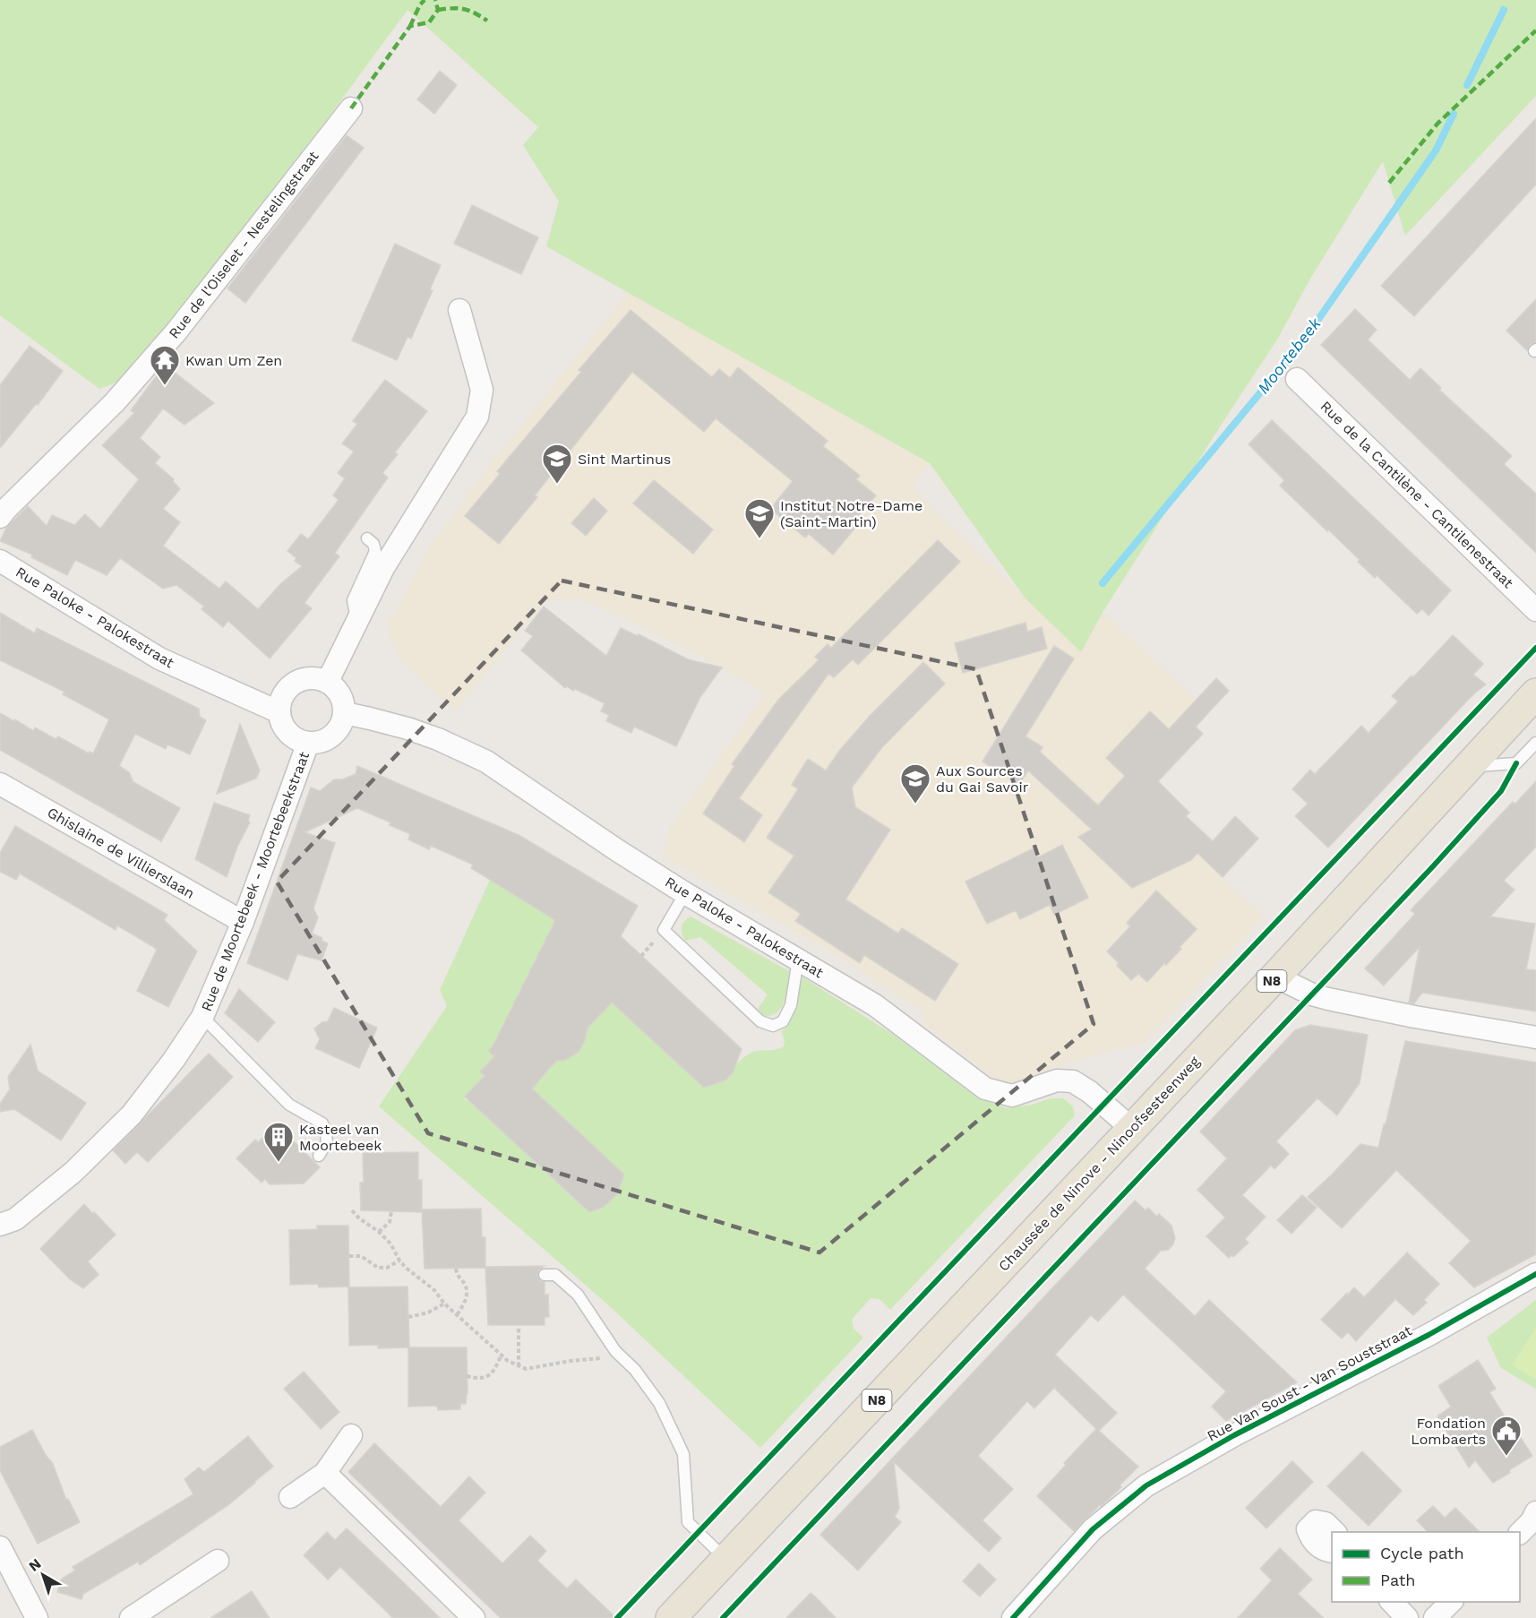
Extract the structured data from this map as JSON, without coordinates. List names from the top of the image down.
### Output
{
  "streets": {
    "main road": ["N8", "Chaussée de Ninove - Ninoofsesteenweg"],
    "street": [
      "Rue de l'Oiselet - Nestelingstraat",
      "Rue de la Cantilène - Cantilenestraat",
      "Rue Paloke - Palokestraat",
      "Ghislaine de Villierslaan",
      "Rue de Moortebeek - Moortebeekstraat",
      "Rue Van Soust - Van Souststraat"
    ]
  },
  "crossings": [
    ["Rue Paloke - Palokestraat", "Rue de Moortebeek - Moortebeekstraat"],
    ["Rue Paloke - Palokestraat", "Chaussée de Ninove - Ninoofsesteenweg"],
    ["Ghislaine de Villierslaan", "Rue de Moortebeek - Moortebeekstraat"]
  ],
  "water": ["Moortebeek"],
  "places": {
    "temple": ["Kwan Um Zen"],
    "school or university": ["Sint Martinus", "Institut Notre-Dame (Saint-Martin)", "Aux Sources du Gai Savoir"],
    "building": ["Kasteel van Moortebeek"],
    "public building": ["Fondation Lombaerts"]
  },
  "legend": ["Cycle path", "Path"],
  "north": "top left"
}
